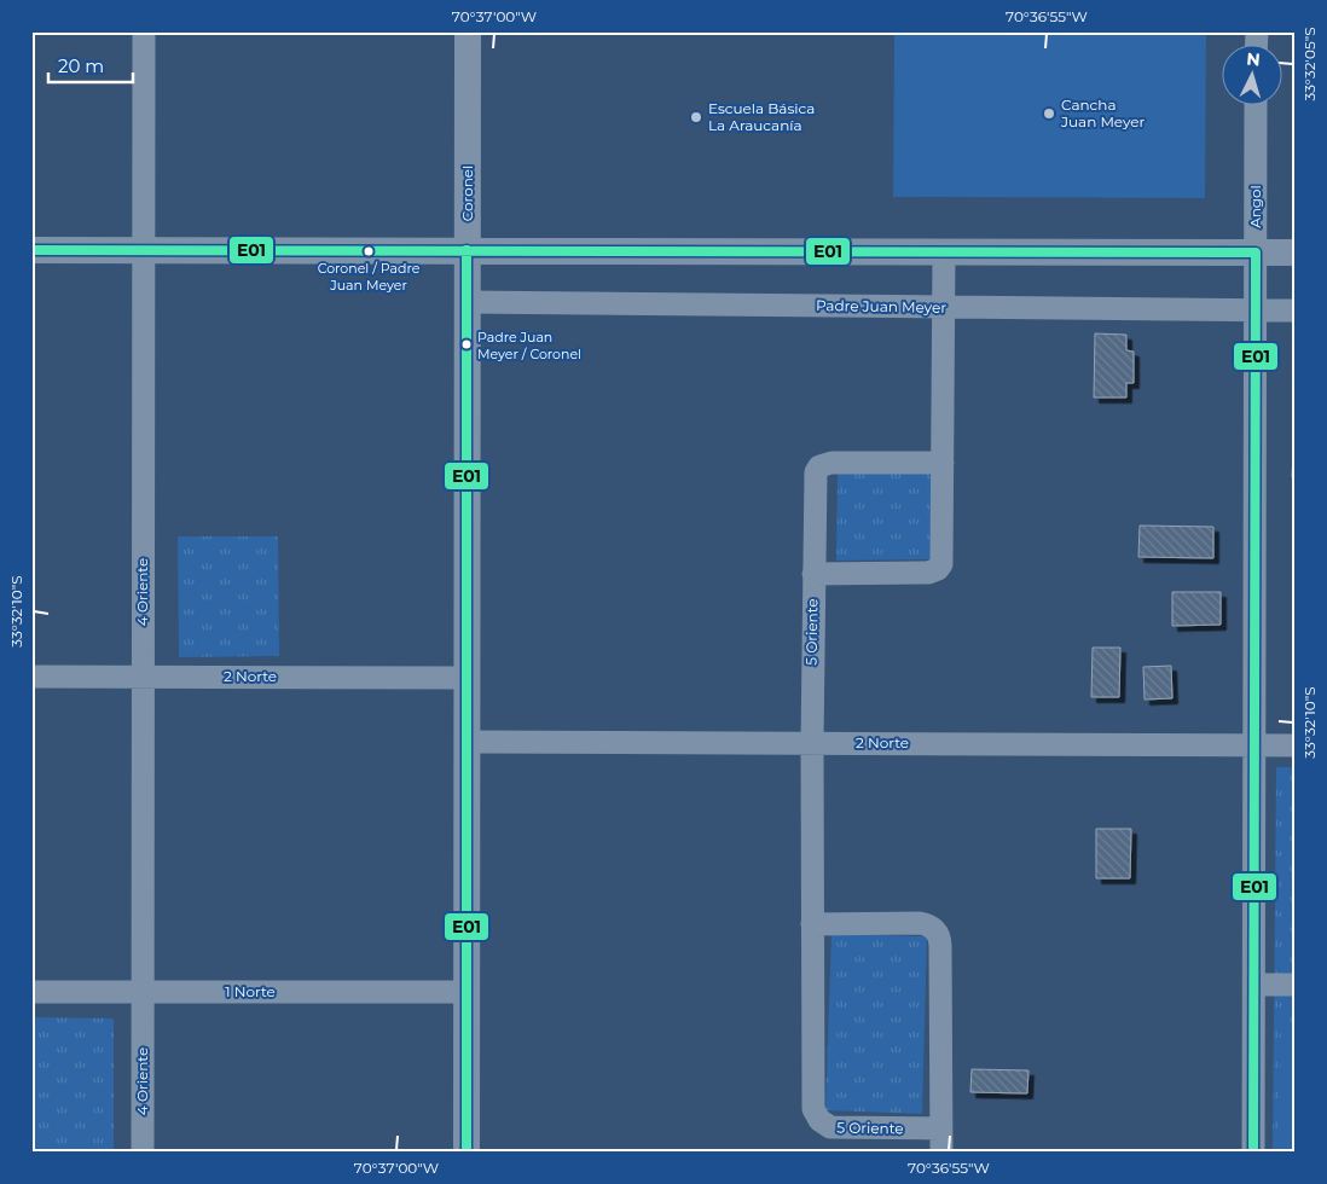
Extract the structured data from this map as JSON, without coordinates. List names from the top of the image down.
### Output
{
  "streets": {
    "street": [
      "Coronel",
      "Angol",
      "Padre Juan Meyer",
      "4 Oriente",
      "5 Oriente",
      "2 Norte",
      "1 Norte"
    ]
  },
  "crossings": [
    ["Coronel", "Padre Juan Meyer"],
    ["Coronel", "2 Norte"],
    ["Coronel", "1 Norte"],
    ["Angol", "Padre Juan Meyer"],
    ["Angol", "2 Norte"],
    ["4 Oriente", "2 Norte"],
    ["4 Oriente", "1 Norte"],
    ["5 Oriente", "2 Norte"]
  ],
  "places": [
    "Cancha Juan Meyer",
    "Escuela Básica La Araucanía",
    "Coronel / Padre Juan Meyer",
    "Padre Juan Meyer / Coronel"
  ],
  "lines": ["transit line E01"],
  "scale_bar": "20 m",
  "north": "top",
  "coordinates": [
    "70°37'00\"W",
    "70°36'55\"W",
    "33°32'05\"S",
    "33°32'10\"S"
  ]
}
